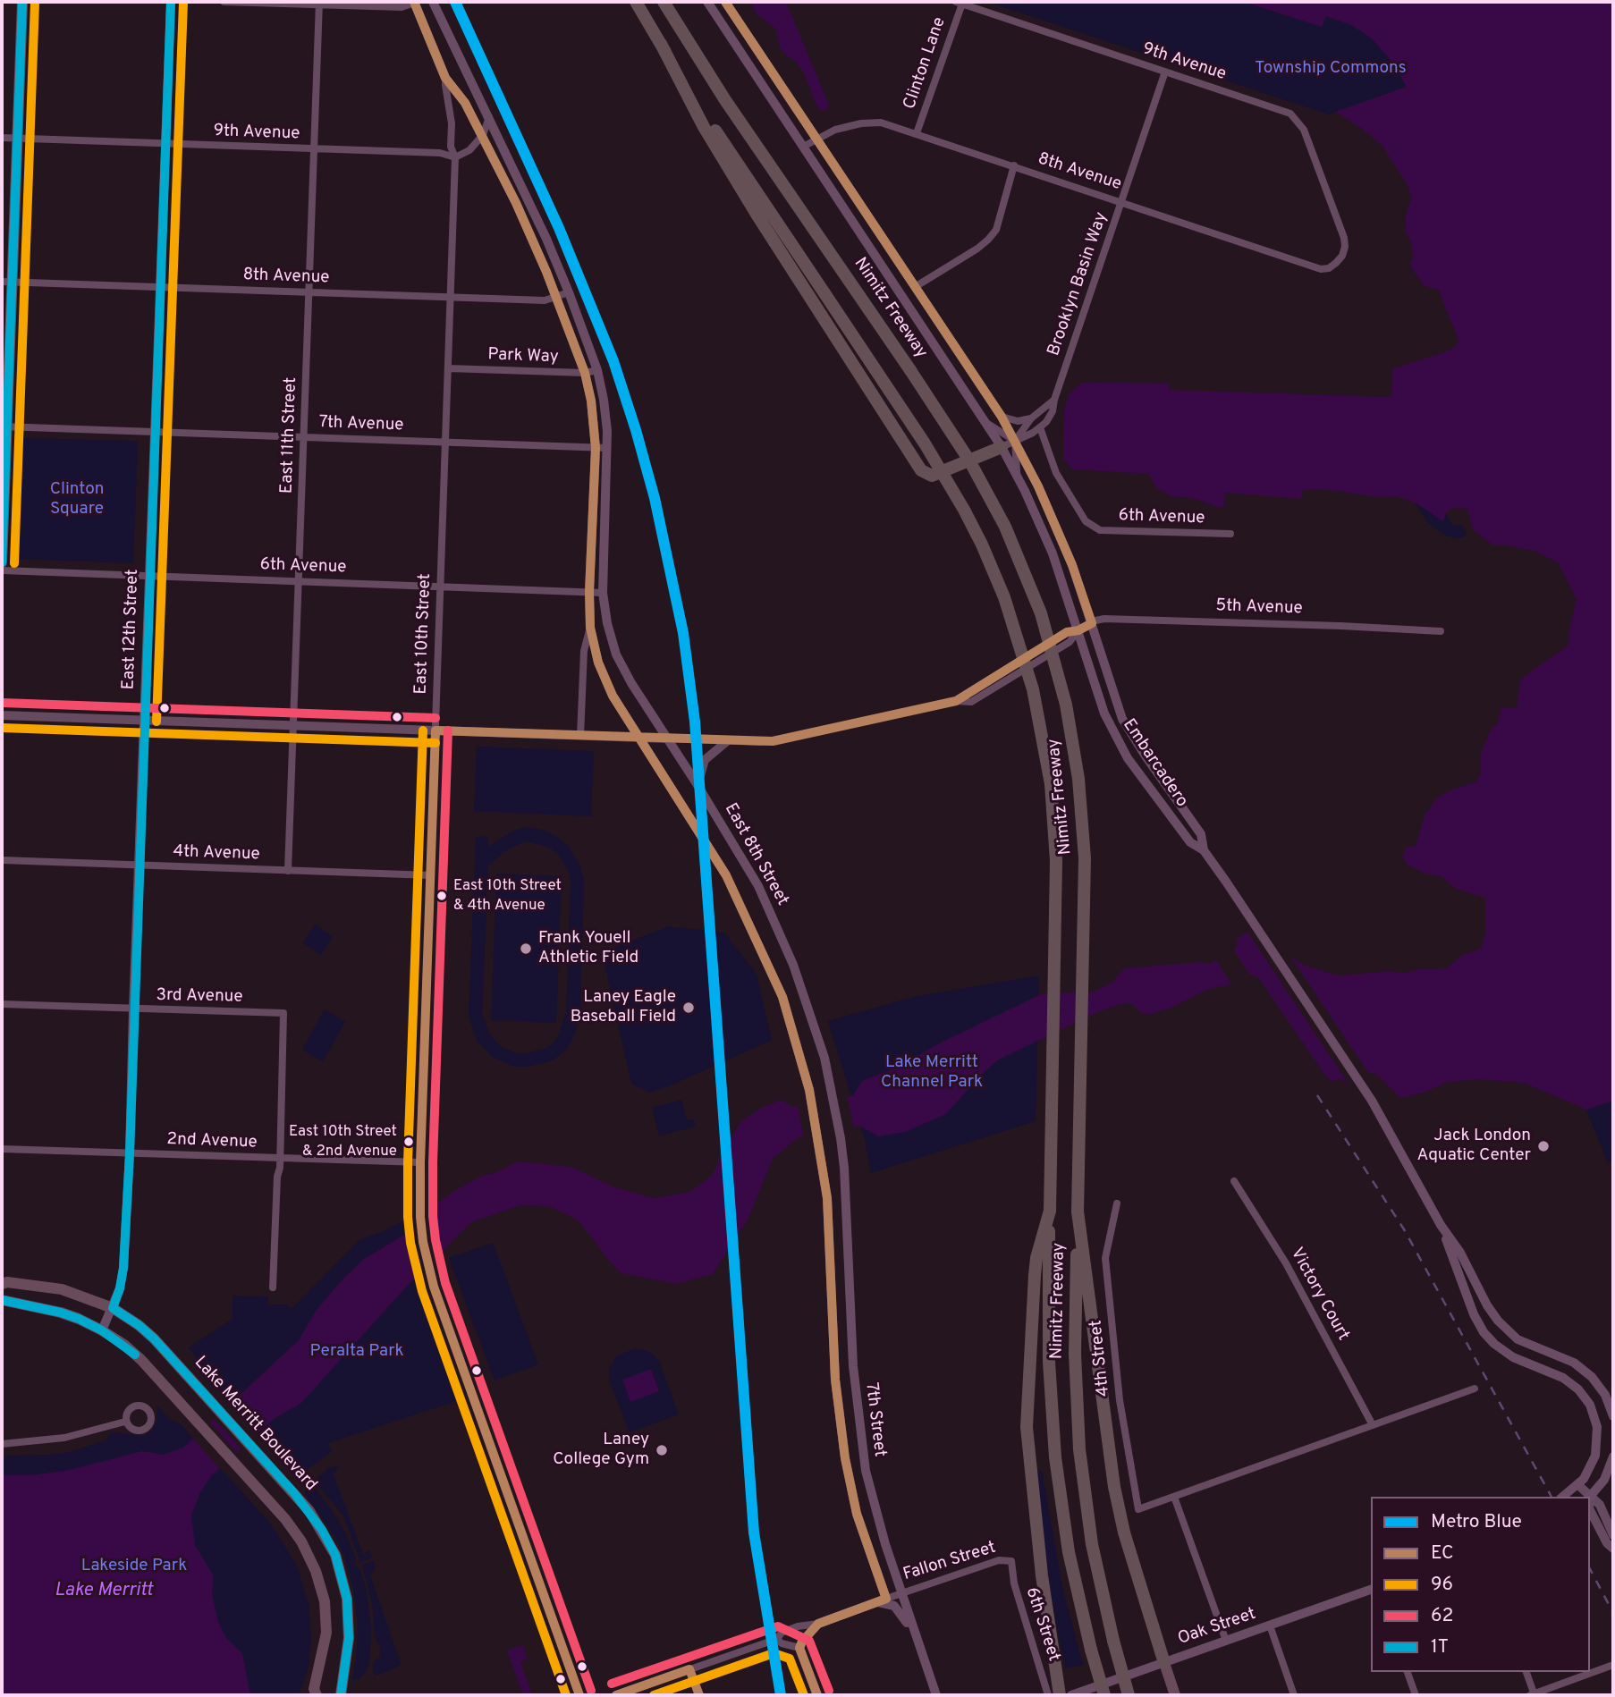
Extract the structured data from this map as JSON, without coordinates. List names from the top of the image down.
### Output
{
  "streets": {
    "highway": ["Nimitz Freeway"],
    "main road": [
      "East 12th Street",
      "Embarcadero",
      "East 8th Street",
      "7th Street",
      "Lake Merritt Boulevard",
      "Fallon Street",
      "Oak Street"
    ],
    "street": [
      "9th Avenue",
      "Clinton Lane",
      "8th Avenue",
      "Brooklyn Basin Way",
      "Park Way",
      "7th Avenue",
      "East 11th Street",
      "6th Avenue",
      "5th Avenue",
      "East 10th Street",
      "4th Avenue",
      "3rd Avenue",
      "2nd Avenue",
      "Victory Court",
      "4th Street",
      "6th Street"
    ]
  },
  "crossings": [
    ["9th Avenue", "Clinton Lane"],
    ["9th Avenue", "8th Avenue"],
    ["9th Avenue", "Brooklyn Basin Way"],
    ["9th Avenue", "East 11th Street"],
    ["9th Avenue", "East 12th Street"],
    ["9th Avenue", "East 10th Street"],
    ["Clinton Lane", "8th Avenue"],
    ["8th Avenue", "Brooklyn Basin Way"],
    ["8th Avenue", "East 11th Street"],
    ["8th Avenue", "East 12th Street"],
    ["8th Avenue", "East 10th Street"],
    ["8th Avenue", "Embarcadero"],
    ["8th Avenue", "East 8th Street"],
    ["Brooklyn Basin Way", "6th Avenue"],
    ["Park Way", "East 10th Street"],
    ["Park Way", "East 8th Street"],
    ["7th Avenue", "East 11th Street"],
    ["7th Avenue", "East 12th Street"],
    ["7th Avenue", "East 10th Street"],
    ["7th Avenue", "East 8th Street"],
    ["East 11th Street", "6th Avenue"],
    ["East 11th Street", "5th Avenue"],
    ["East 11th Street", "4th Avenue"],
    ["6th Avenue", "East 12th Street"],
    ["6th Avenue", "East 10th Street"],
    ["6th Avenue", "East 8th Street"],
    ["5th Avenue", "East 12th Street"],
    ["5th Avenue", "East 10th Street"],
    ["5th Avenue", "Embarcadero"],
    ["5th Avenue", "East 8th Street"],
    ["East 12th Street", "4th Avenue"],
    ["East 12th Street", "3rd Avenue"],
    ["East 12th Street", "2nd Avenue"],
    ["East 12th Street", "Lake Merritt Boulevard"],
    ["East 10th Street", "4th Avenue"],
    ["East 10th Street", "East 8th Street"],
    ["East 10th Street", "2nd Avenue"],
    ["East 8th Street", "7th Street"],
    ["3rd Avenue", "2nd Avenue"],
    ["7th Street", "Fallon Street"],
    ["Fallon Street", "6th Street"]
  ],
  "water": ["Lake Merritt"],
  "parks": [
    "Township Commons",
    "Clinton Square",
    "Lake Merritt Channel Park",
    "Peralta Park",
    "Lakeside Park"
  ],
  "places": [
    "East 10th Street & 4th Avenue",
    "Frank Youell Athletic Field",
    "Laney Eagle Baseball Field",
    "East 10th Street & 2nd Avenue",
    "Jack London Aquatic Center",
    "Laney College Gym"
  ],
  "lines": [
    "metro line Blue",
    "transit line EC",
    "transit line 1T",
    "transit line 96",
    "transit line 62"
  ],
  "legend": [
    "Metro Blue",
    "EC",
    "96",
    "62",
    "1T"
  ]
}
